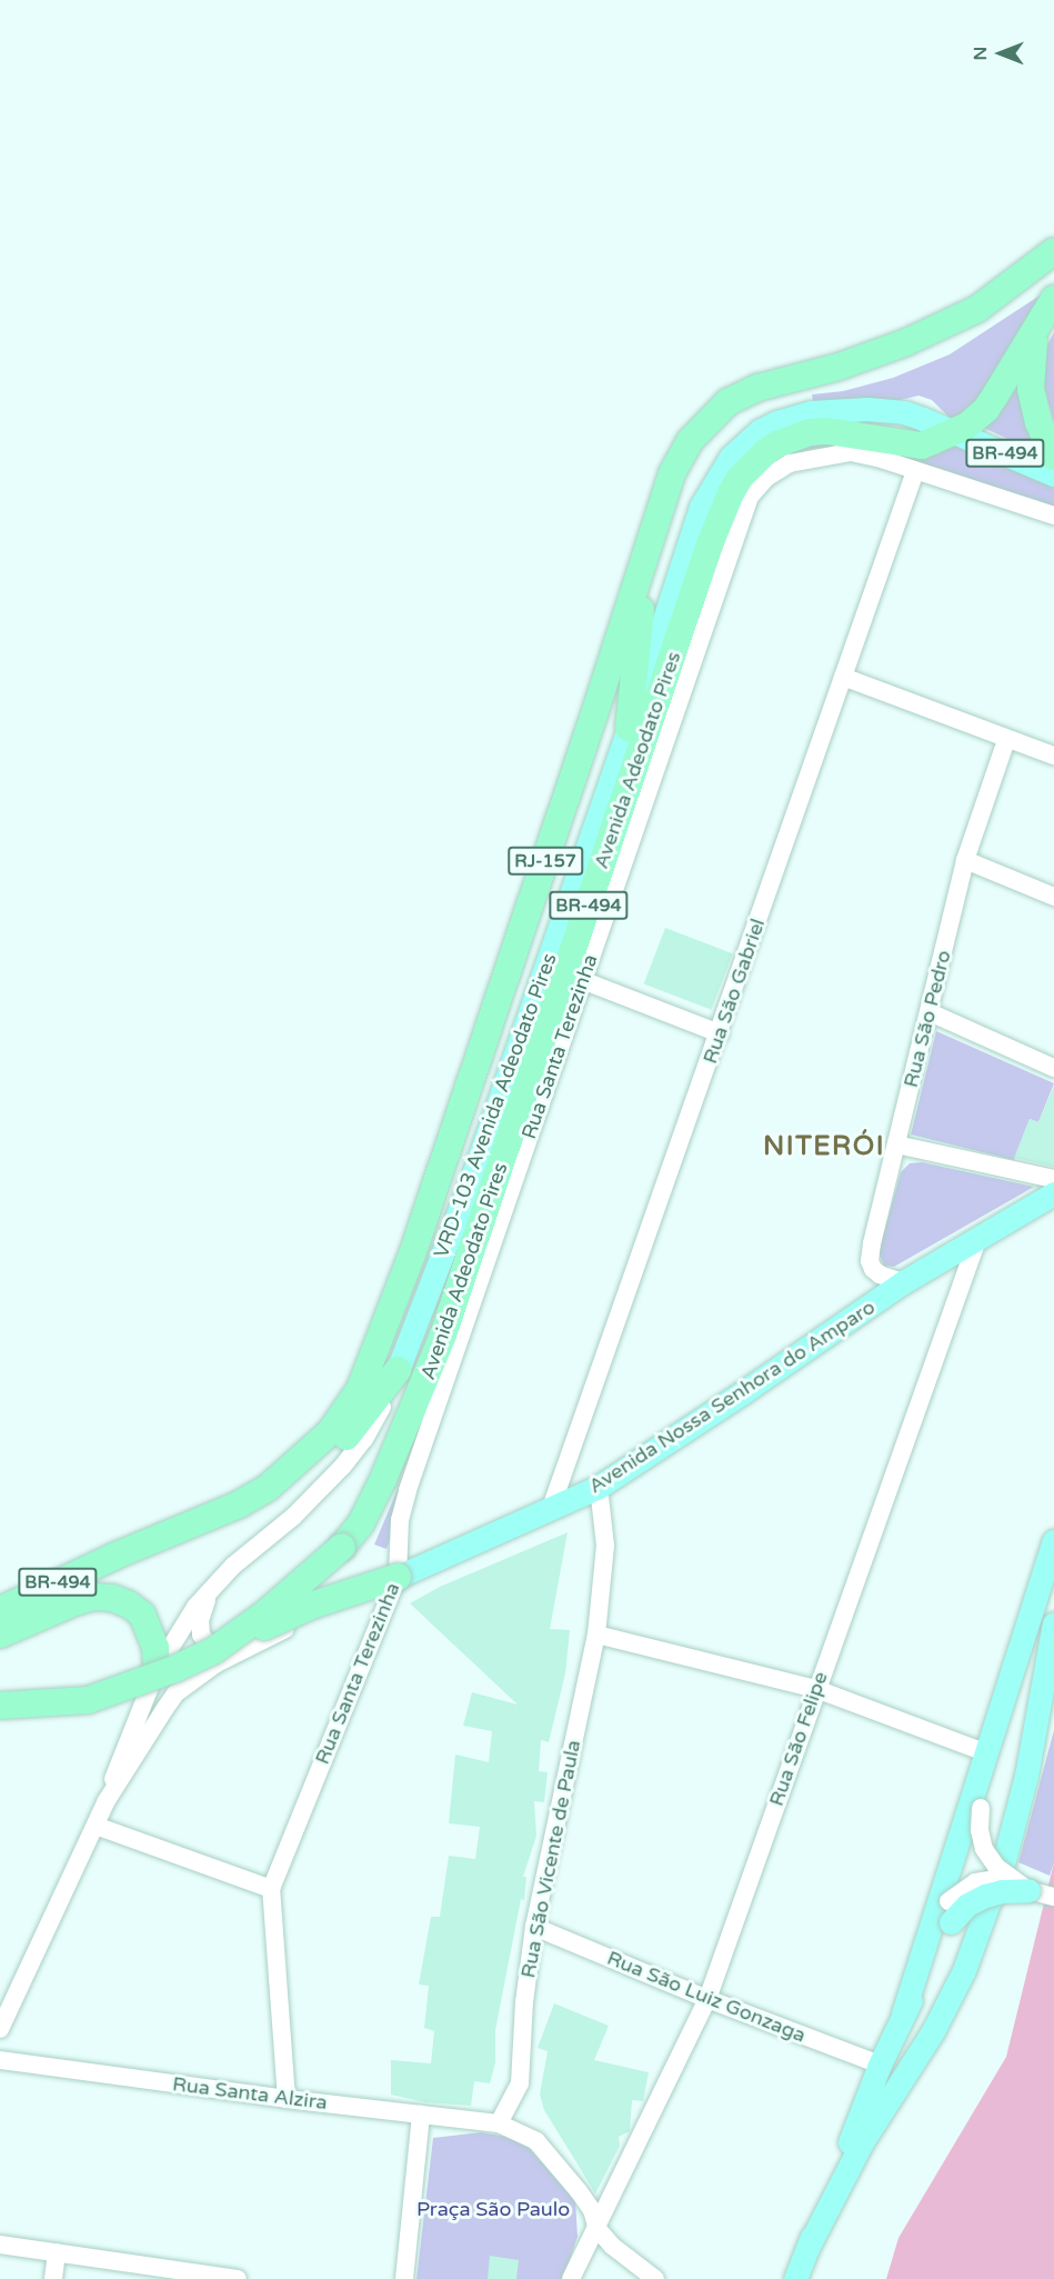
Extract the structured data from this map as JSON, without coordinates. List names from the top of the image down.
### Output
{
  "streets": {
    "highway": ["BR-494", "Avenida Adeodato Pires", "RJ-157"],
    "main road": ["VRD-103 Avenida Adeodato Pires", "Avenida Nossa Senhora do Amparo"],
    "street": [
      "Rua São Gabriel",
      "Rua São Pedro",
      "Rua Santa Terezinha",
      "Rua São Felipe",
      "Rua São Vicente de Paula",
      "Rua São Luiz Gonzaga",
      "Rua Santa Alzira"
    ]
  },
  "crossings": [
    ["BR-494", "Avenida Adeodato Pires"],
    ["BR-494", "RJ-157"],
    ["BR-494", "VRD-103 Avenida Adeodato Pires"],
    ["Avenida Adeodato Pires", "VRD-103 Avenida Adeodato Pires"],
    ["Rua São Gabriel", "Rua Santa Terezinha"],
    ["Rua São Gabriel", "Avenida Nossa Senhora do Amparo"],
    ["Rua São Pedro", "Avenida Nossa Senhora do Amparo"],
    ["Rua Santa Terezinha", "Avenida Nossa Senhora do Amparo"],
    ["Rua Santa Terezinha", "Rua Santa Alzira"],
    ["Avenida Nossa Senhora do Amparo", "Rua São Felipe"],
    ["Avenida Nossa Senhora do Amparo", "Rua São Vicente de Paula"],
    ["Rua São Felipe", "Rua São Luiz Gonzaga"],
    ["Rua São Vicente de Paula", "Rua São Luiz Gonzaga"],
    ["Rua São Vicente de Paula", "Rua Santa Alzira"]
  ],
  "districts": ["NITERÓI"],
  "parks": ["Praça São Paulo"],
  "north": "left"
}
